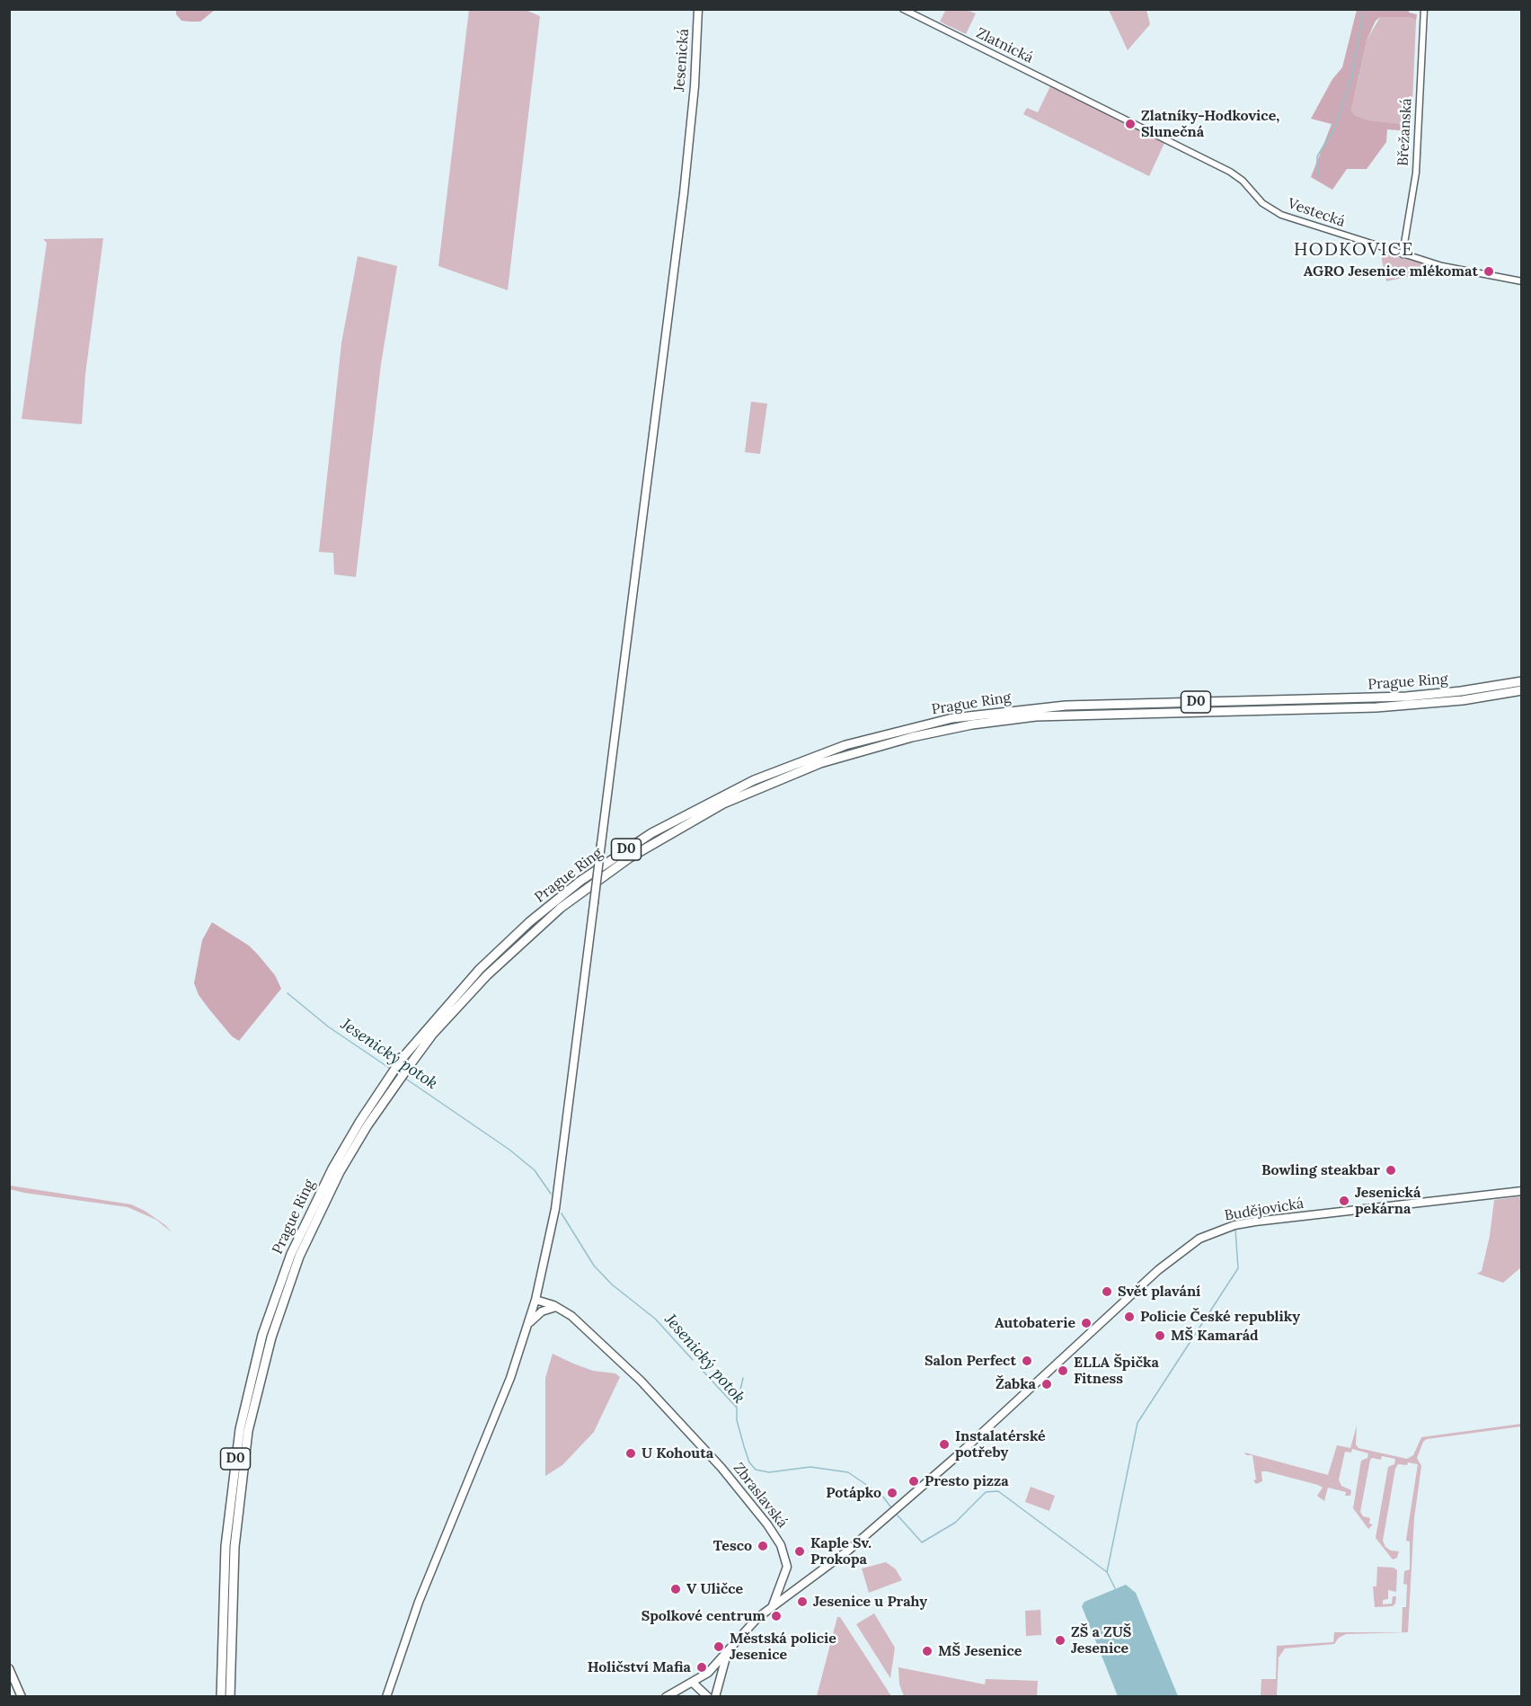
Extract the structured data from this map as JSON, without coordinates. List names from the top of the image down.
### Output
{
  "streets": {
    "highway": ["Prague Ring", "D0"],
    "main road": ["Jesenická", "Budějovická", "Zbraslavská"],
    "street": ["Zlatnická", "Břežanská", "Vestecká"]
  },
  "crossings": [
    ["Zlatnická", "Vestecká"],
    ["Jesenická", "Zbraslavská"],
    ["Břežanská", "Vestecká"],
    ["Budějovická", "Zbraslavská"]
  ],
  "districts": ["HODKOVICE"],
  "water": ["Jesenický potok"],
  "places": [
    "Zlatníky-Hodkovice, Slunečná",
    "AGRO Jesenice mlékomat",
    "Bowling steakbar",
    "Jesenická pekárna",
    "Svět plavání",
    "Policie České republiky",
    "Autobaterie",
    "MŠ Kamarád",
    "Salon Perfect",
    "ELLA Špička Fitness",
    "Žabka",
    "Instalatérské potřeby",
    "U Kohouta",
    "Presto pizza",
    "Potápko",
    "Tesco",
    "Kaple Sv. Prokopa",
    "V Uličce",
    "Jesenice u Prahy",
    "Spolkové centrum",
    "ZŠ a ZUŠ Jesenice",
    "Městská policie Jesenice",
    "MŠ Jesenice",
    "Holičství Mafia"
  ]
}
